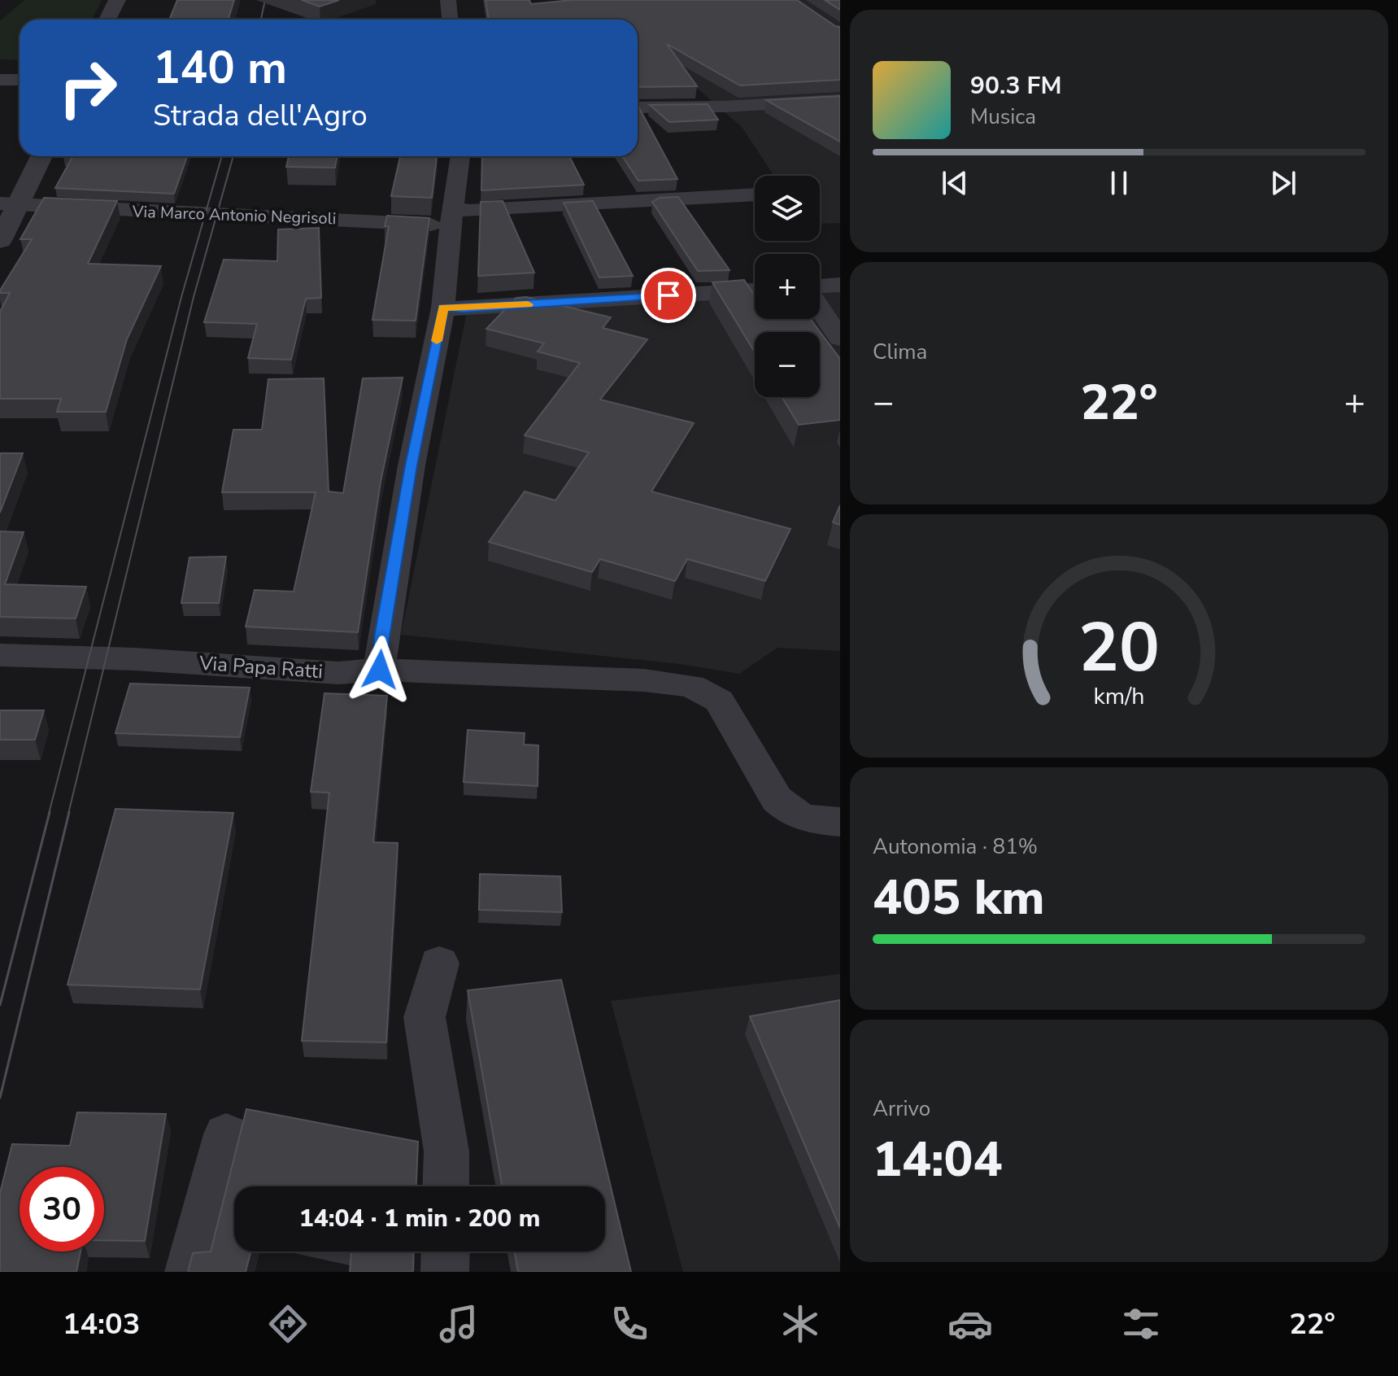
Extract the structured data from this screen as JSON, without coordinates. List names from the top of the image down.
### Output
{
  "streets": {
    "street": ["Via Marco Antonio Negrisoli", "Via Papa Ratti"]
  },
  "page": {
    "turn": ["140 m", "Strada dell'Agro"],
    "song": ["90.3 FM", "Musica"],
    "map_buttons": ["+", "−"],
    "tile": [
      "Clima",
      ["Autonomia · 81%", "405 km"],
      ["Arrivo", "14:04"]
    ],
    "heat": ["−", "22°", "+"],
    "limit": "30",
    "trip": "14:04 · 1 min · 200 m",
    "tabs": ["14:03", "22°"],
    "gauge": ["20", "km/h"]
  }
}
